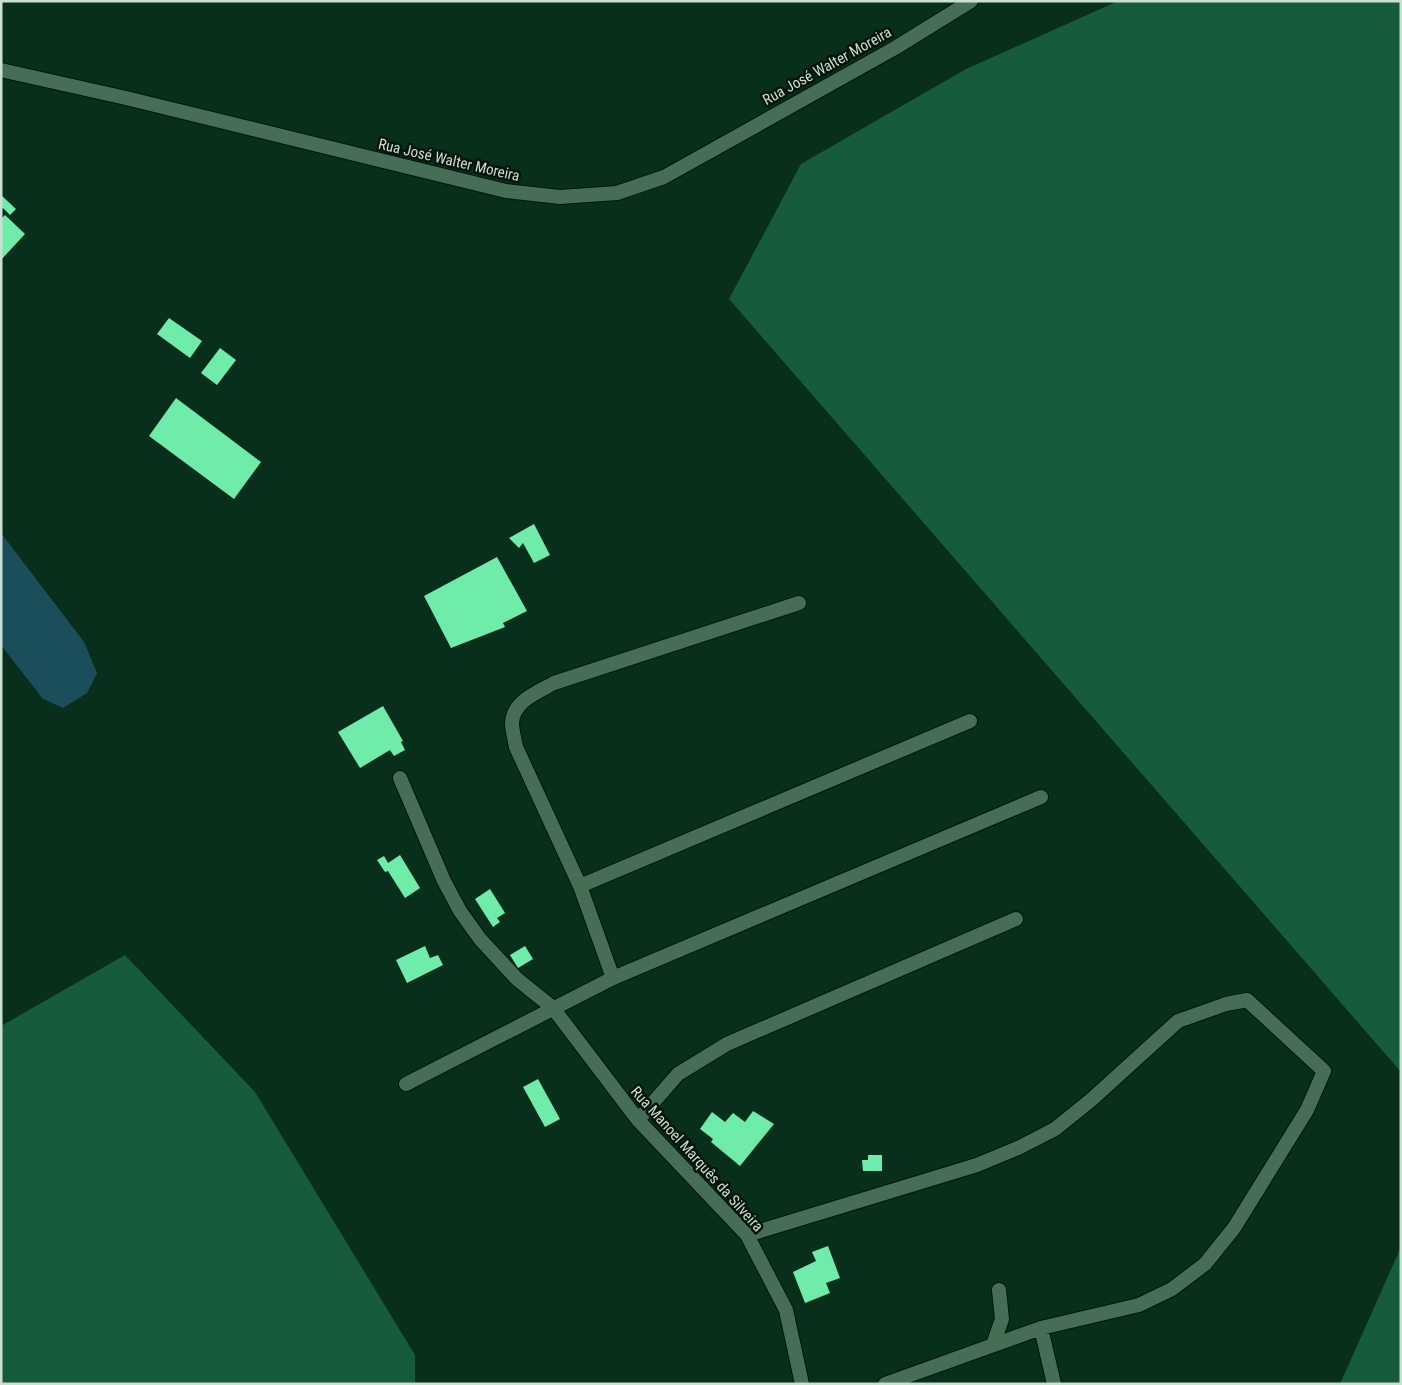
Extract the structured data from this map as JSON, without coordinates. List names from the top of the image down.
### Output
{
  "streets": {
    "street": ["Rua José Walter Moreira", "Rua Manoel Marquês da Silveira"]
  }
}
